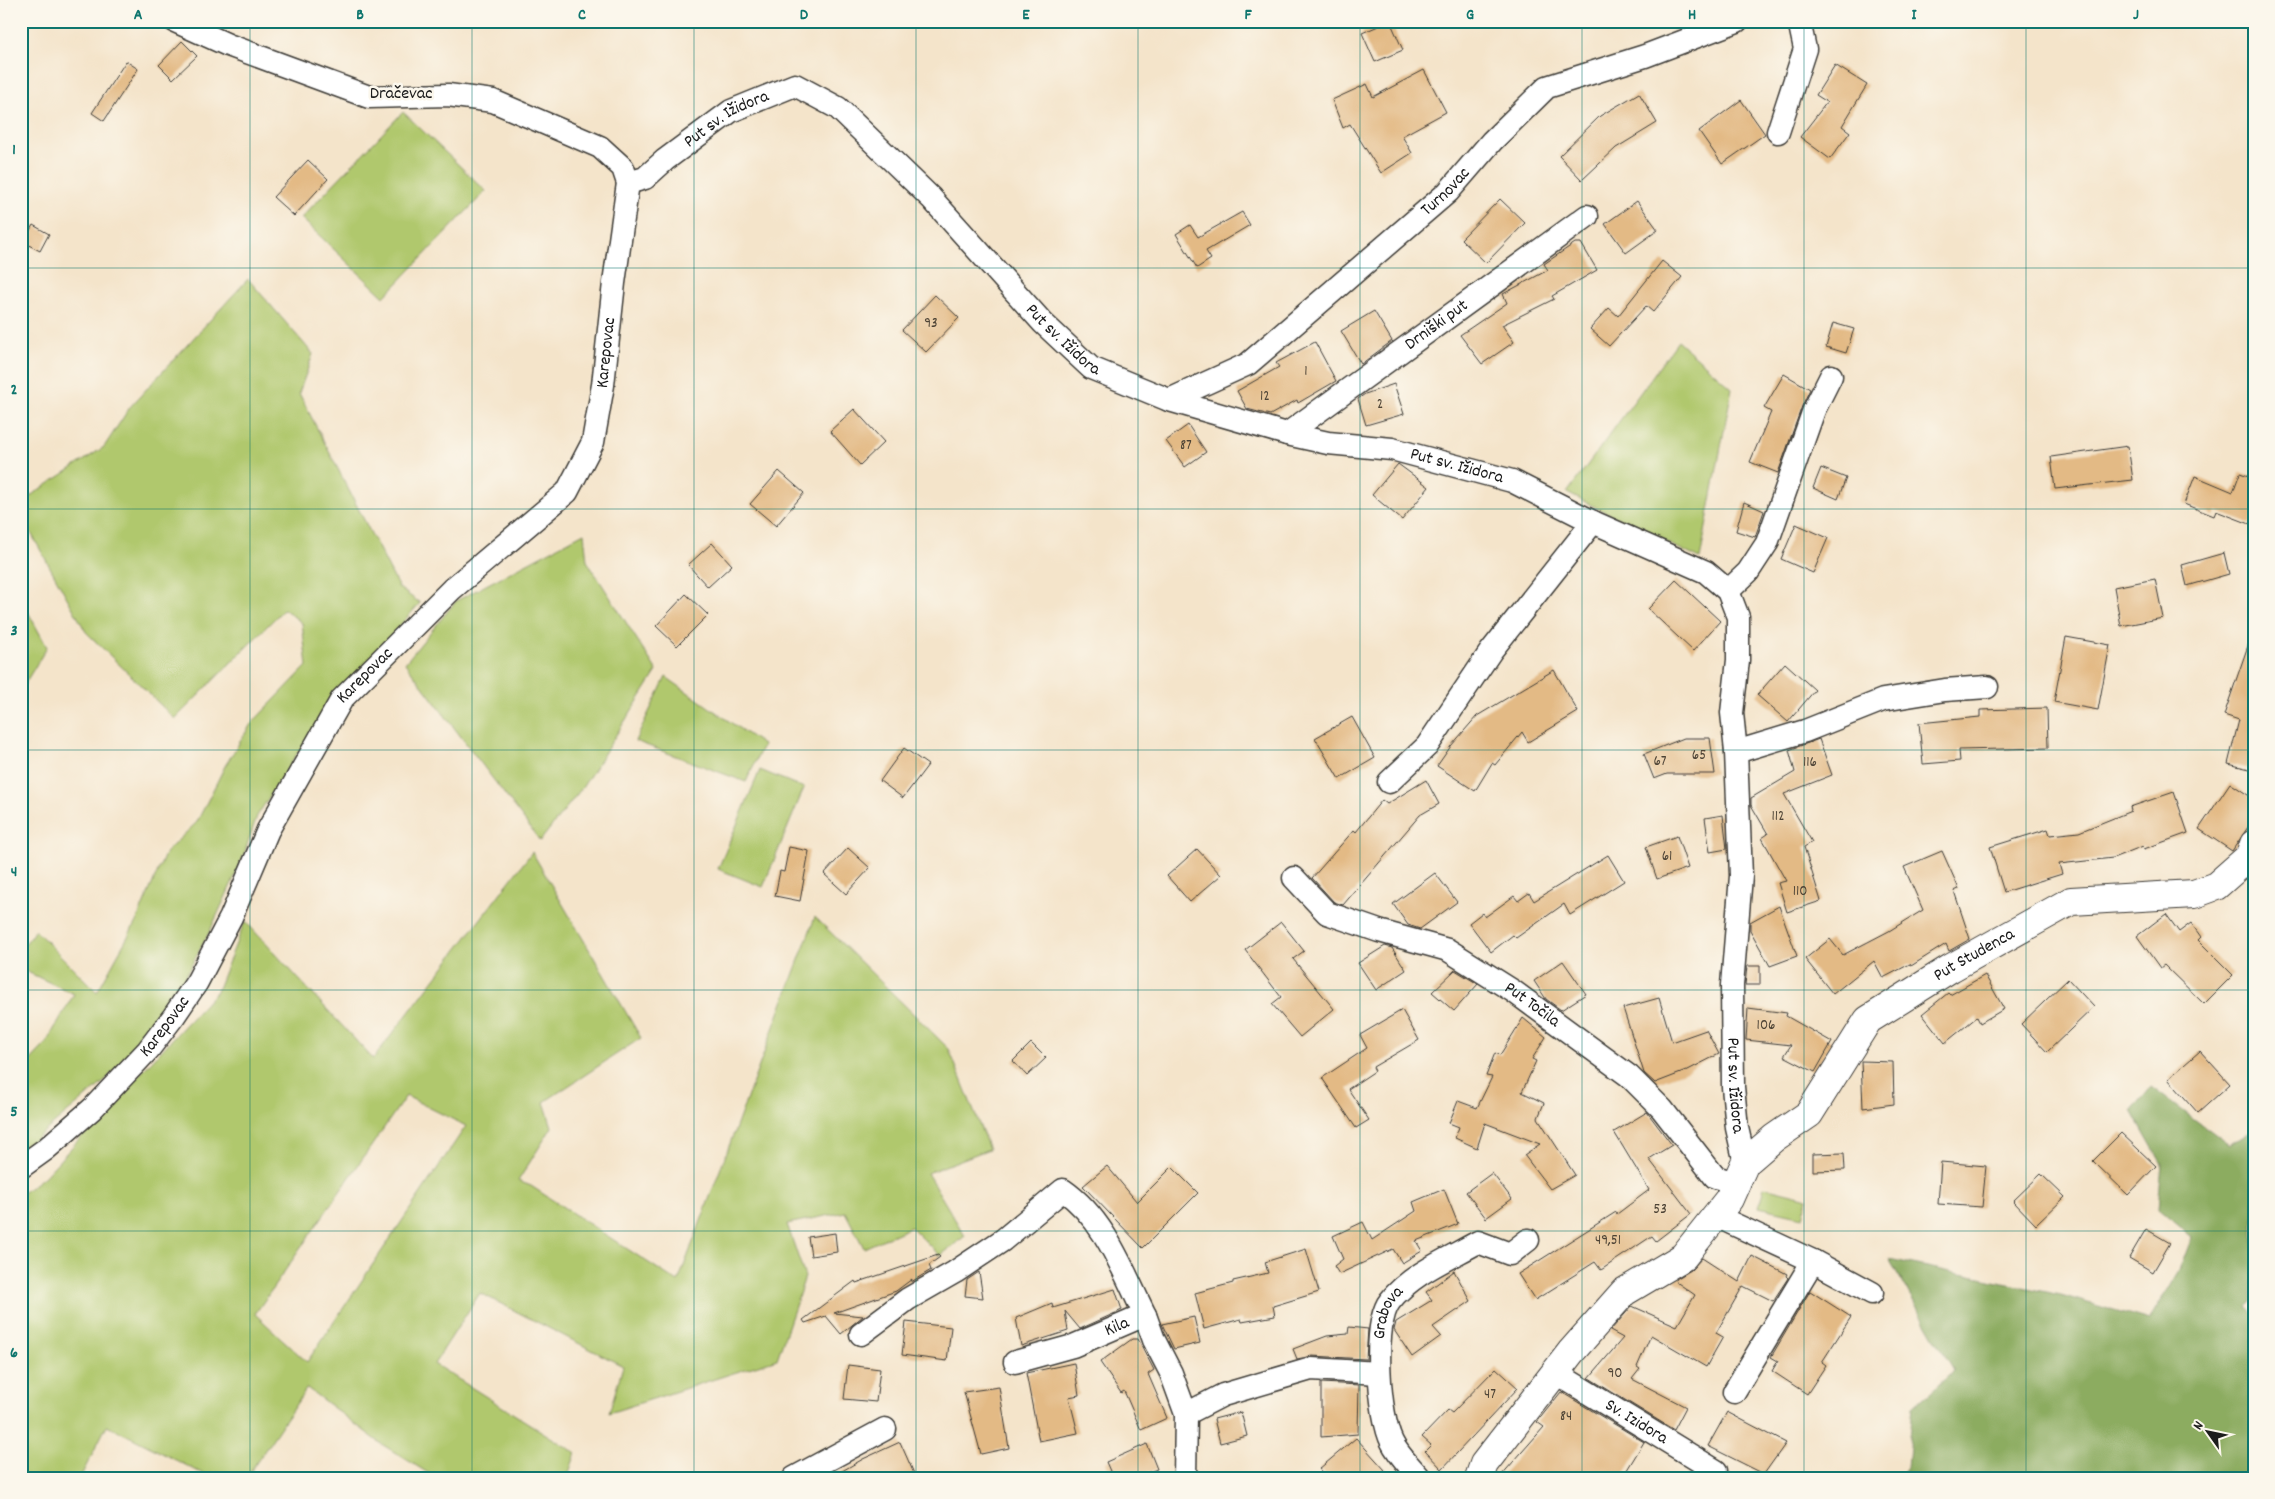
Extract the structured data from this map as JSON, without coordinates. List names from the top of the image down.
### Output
{
  "streets": {
    "street": [
      "Dračevac",
      "Put sv. Ižidora",
      "Turnovac",
      "Drniški put",
      "Karepovac",
      "Put Studenca",
      "Put Točila",
      "Grabova",
      "Kila",
      "Sv. Izidora"
    ]
  },
  "crossings": [
    ["Dračevac", "Put sv. Ižidora"],
    ["Dračevac", "Karepovac"],
    ["Put sv. Ižidora", "Turnovac"],
    ["Put sv. Ižidora", "Drniški put"],
    ["Put sv. Ižidora", "Karepovac"],
    ["Put sv. Ižidora", "Put Studenca"],
    ["Put sv. Ižidora", "Put Točila"],
    ["Put Studenca", "Put Točila"]
  ],
  "house_numbers": [
    "93",
    "1",
    "12",
    "2",
    "87",
    "65",
    "67",
    "116",
    "112",
    "61",
    "110",
    "106",
    "53",
    "49,51",
    "90",
    "47",
    "84"
  ],
  "north": "top left",
  "grid": {
    "columns": [
      "A",
      "B",
      "C",
      "D",
      "E",
      "F",
      "G",
      "H",
      "I",
      "J"
    ],
    "rows": [
      "1",
      "2",
      "3",
      "4",
      "5",
      "6"
    ]
  }
}
